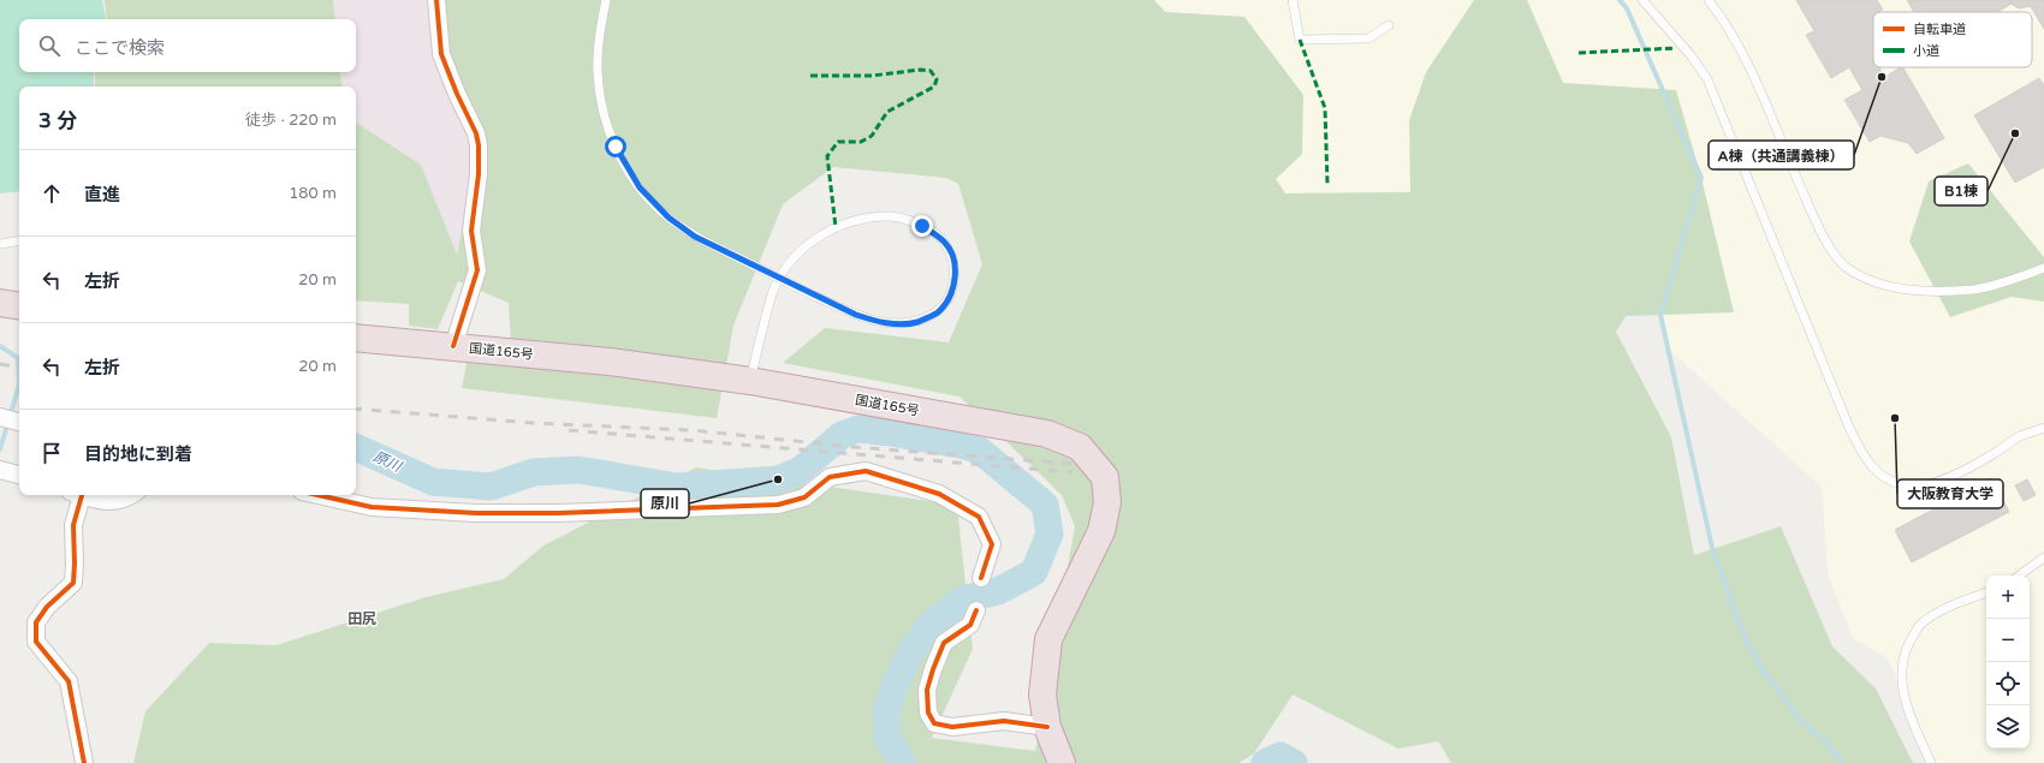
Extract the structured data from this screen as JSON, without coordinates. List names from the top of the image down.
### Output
{
  "streets": {
    "highway": ["国道165号"]
  },
  "districts": ["田尻"],
  "water": ["原川"],
  "places": [
    "A棟（共通講義棟）",
    "B1棟",
    "大阪教育大学",
    "原川"
  ],
  "legend": ["自転車道", "小道"],
  "page": {
    "search": "ここで検索",
    "heading": ["3 分", "徒歩 · 220 m"],
    "list": [
      ["直進", "180 m"],
      ["左折", "20 m"],
      ["左折", "20 m"],
      "目的地に到着"
    ],
    "map_buttons": ["+", "−"]
  }
}
